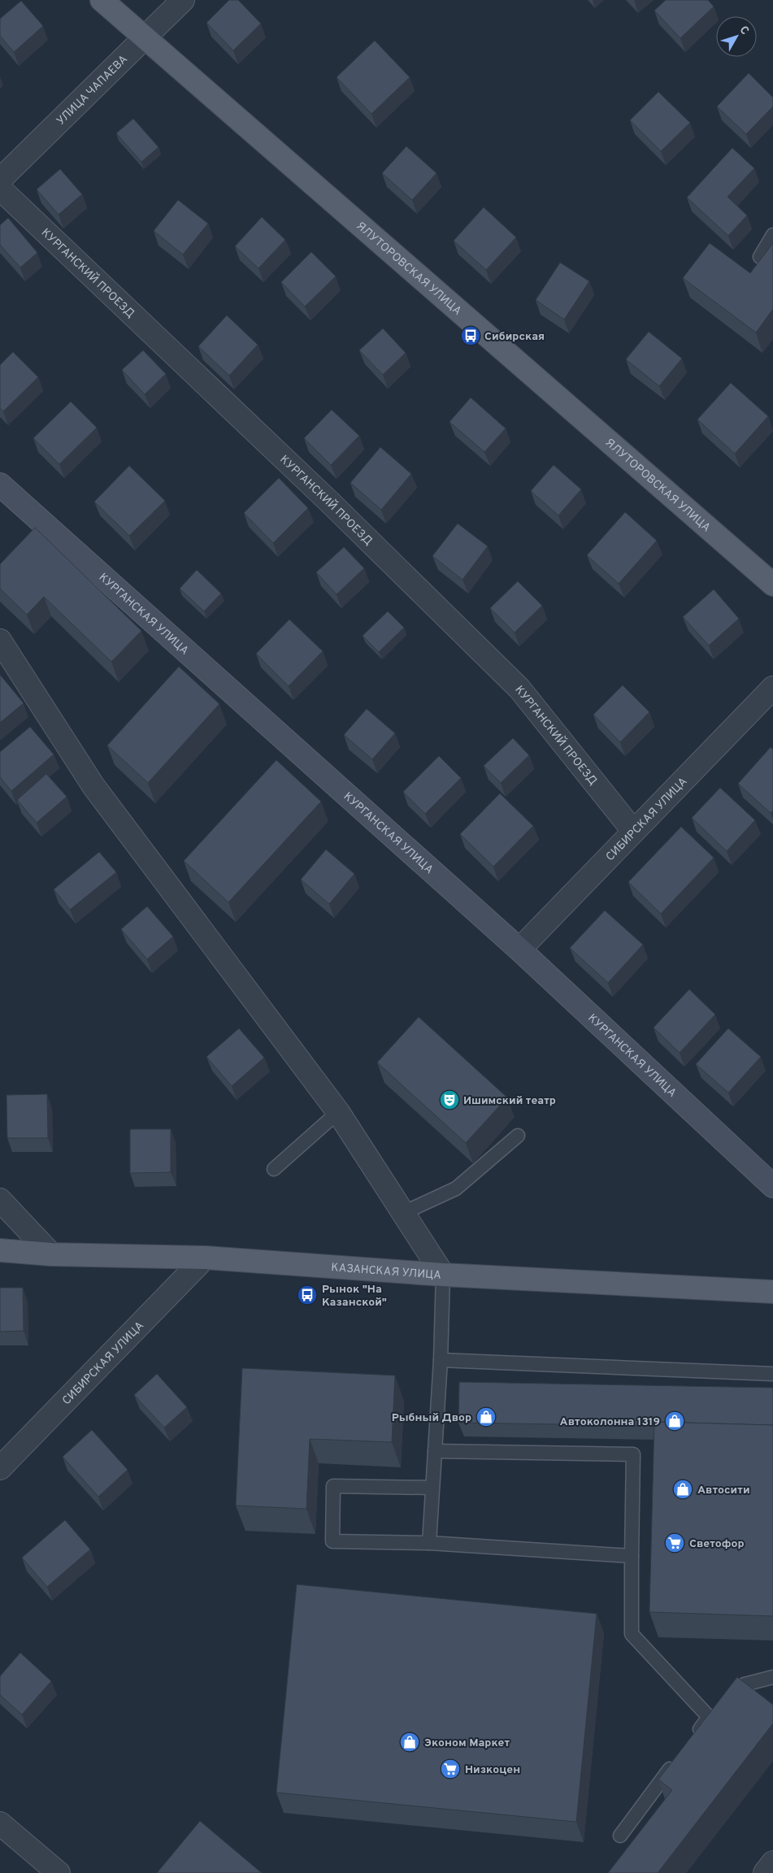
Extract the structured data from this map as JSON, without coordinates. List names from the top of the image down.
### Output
{
  "streets": {
    "main road": ["ЯЛУТОРОВСКАЯ УЛИЦА", "КУРГАНСКАЯ УЛИЦА", "КАЗАНСКАЯ УЛИЦА"],
    "street": ["УЛИЦА ЧАПАЕВА", "КУРГАНСКИЙ ПРОЕЗД", "СИБИРСКАЯ УЛИЦА"]
  },
  "crossings": [
    ["УЛИЦА ЧАПАЕВА", "ЯЛУТОРОВСКАЯ УЛИЦА"],
    ["КУРГАНСКИЙ ПРОЕЗД", "СИБИРСКАЯ УЛИЦА"],
    ["КУРГАНСКАЯ УЛИЦА", "СИБИРСКАЯ УЛИЦА"],
    ["СИБИРСКАЯ УЛИЦА", "КАЗАНСКАЯ УЛИЦА"]
  ],
  "places": {
    "bus stop": ["Сибирская", "Рынок \"На Казанской\""],
    "theatre": ["Ишимский театр"],
    "shop": [
      "Рыбный Двор",
      "Автоколонна 1319",
      "Автосити",
      "Эконом Маркет"
    ],
    "supermarket": ["Светофор", "Низкоцен"]
  },
  "north": "top right"
}
